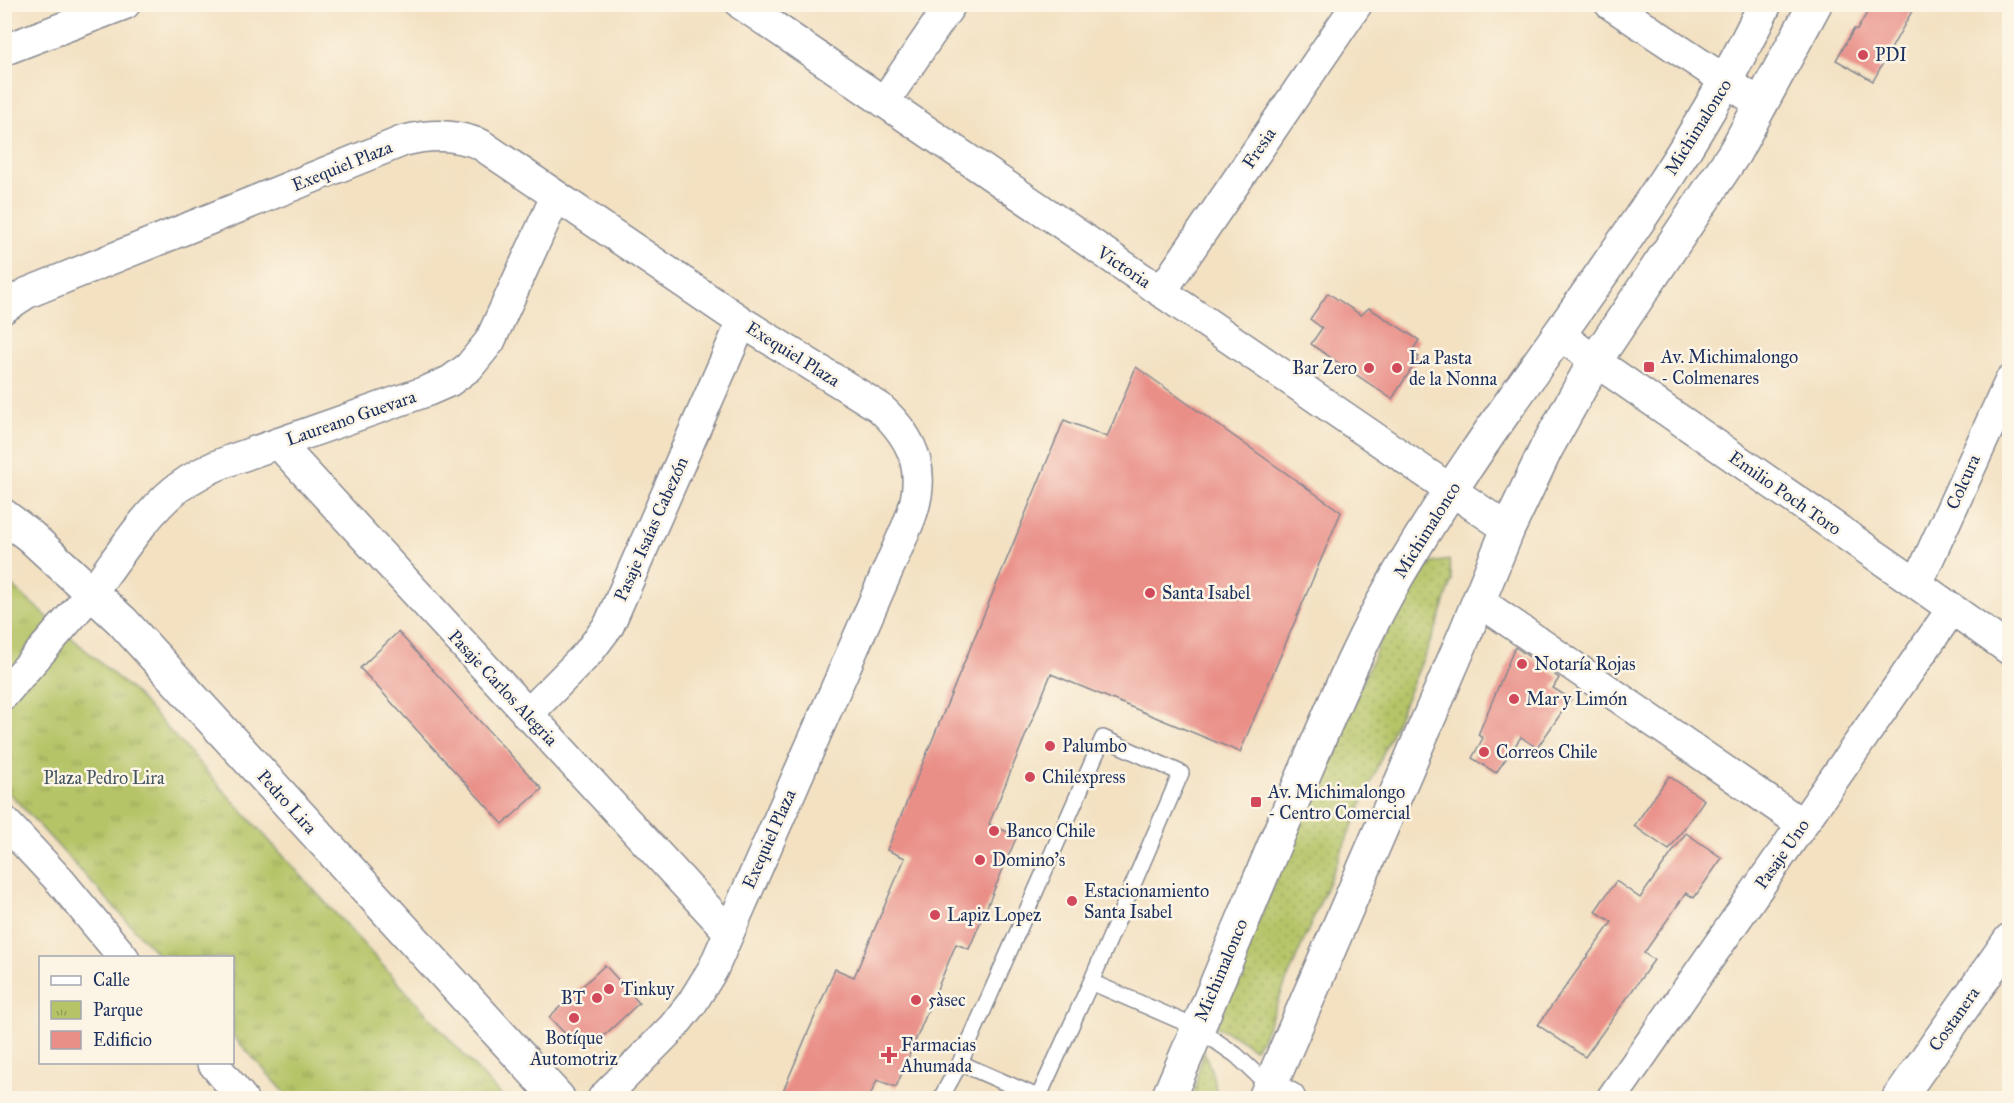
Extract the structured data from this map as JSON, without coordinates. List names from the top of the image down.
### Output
{
  "streets": {
    "main road": ["Michimalonco", "Pedro Lira", "Costanera"],
    "street": [
      "Fresia",
      "Exequiel Plaza",
      "Victoria",
      "Laureano Guevara",
      "Colcura",
      "Emilio Poch Toro",
      "Pasaje Isaías Cabezón",
      "Pasaje Carlos Alegria",
      "Pasaje Uno"
    ]
  },
  "crossings": [
    ["Michimalonco", "Victoria"],
    ["Michimalonco", "Emilio Poch Toro"],
    ["Fresia", "Victoria"],
    ["Exequiel Plaza", "Laureano Guevara"],
    ["Exequiel Plaza", "Pasaje Isaías Cabezón"],
    ["Exequiel Plaza", "Pasaje Carlos Alegria"],
    ["Laureano Guevara", "Pasaje Carlos Alegria"],
    ["Laureano Guevara", "Pedro Lira"],
    ["Colcura", "Emilio Poch Toro"],
    ["Emilio Poch Toro", "Pasaje Uno"],
    ["Pasaje Isaías Cabezón", "Pasaje Carlos Alegria"]
  ],
  "parks": ["Plaza Pedro Lira"],
  "places": {
    "other": [
      "PDI",
      "Bar Zero",
      "La Pasta de la Nonna",
      "Santa Isabel",
      "Notaría Rojas",
      "Mar y Limón",
      "Palumbo",
      "Correos Chile",
      "Chilexpress",
      "Banco Chile",
      "Domino's",
      "Estacionamiento Santa Isabel",
      "Lapiz Lopez",
      "Tinkuy",
      "BT",
      "5àsec",
      "Botíque Automotriz"
    ],
    "transit": ["Av. Michimalongo - Colmenares", "Av. Michimalongo - Centro Comercial"],
    "health": ["Farmacias Ahumada"]
  },
  "legend": ["Calle", "Parque", "Edificio"]
}
